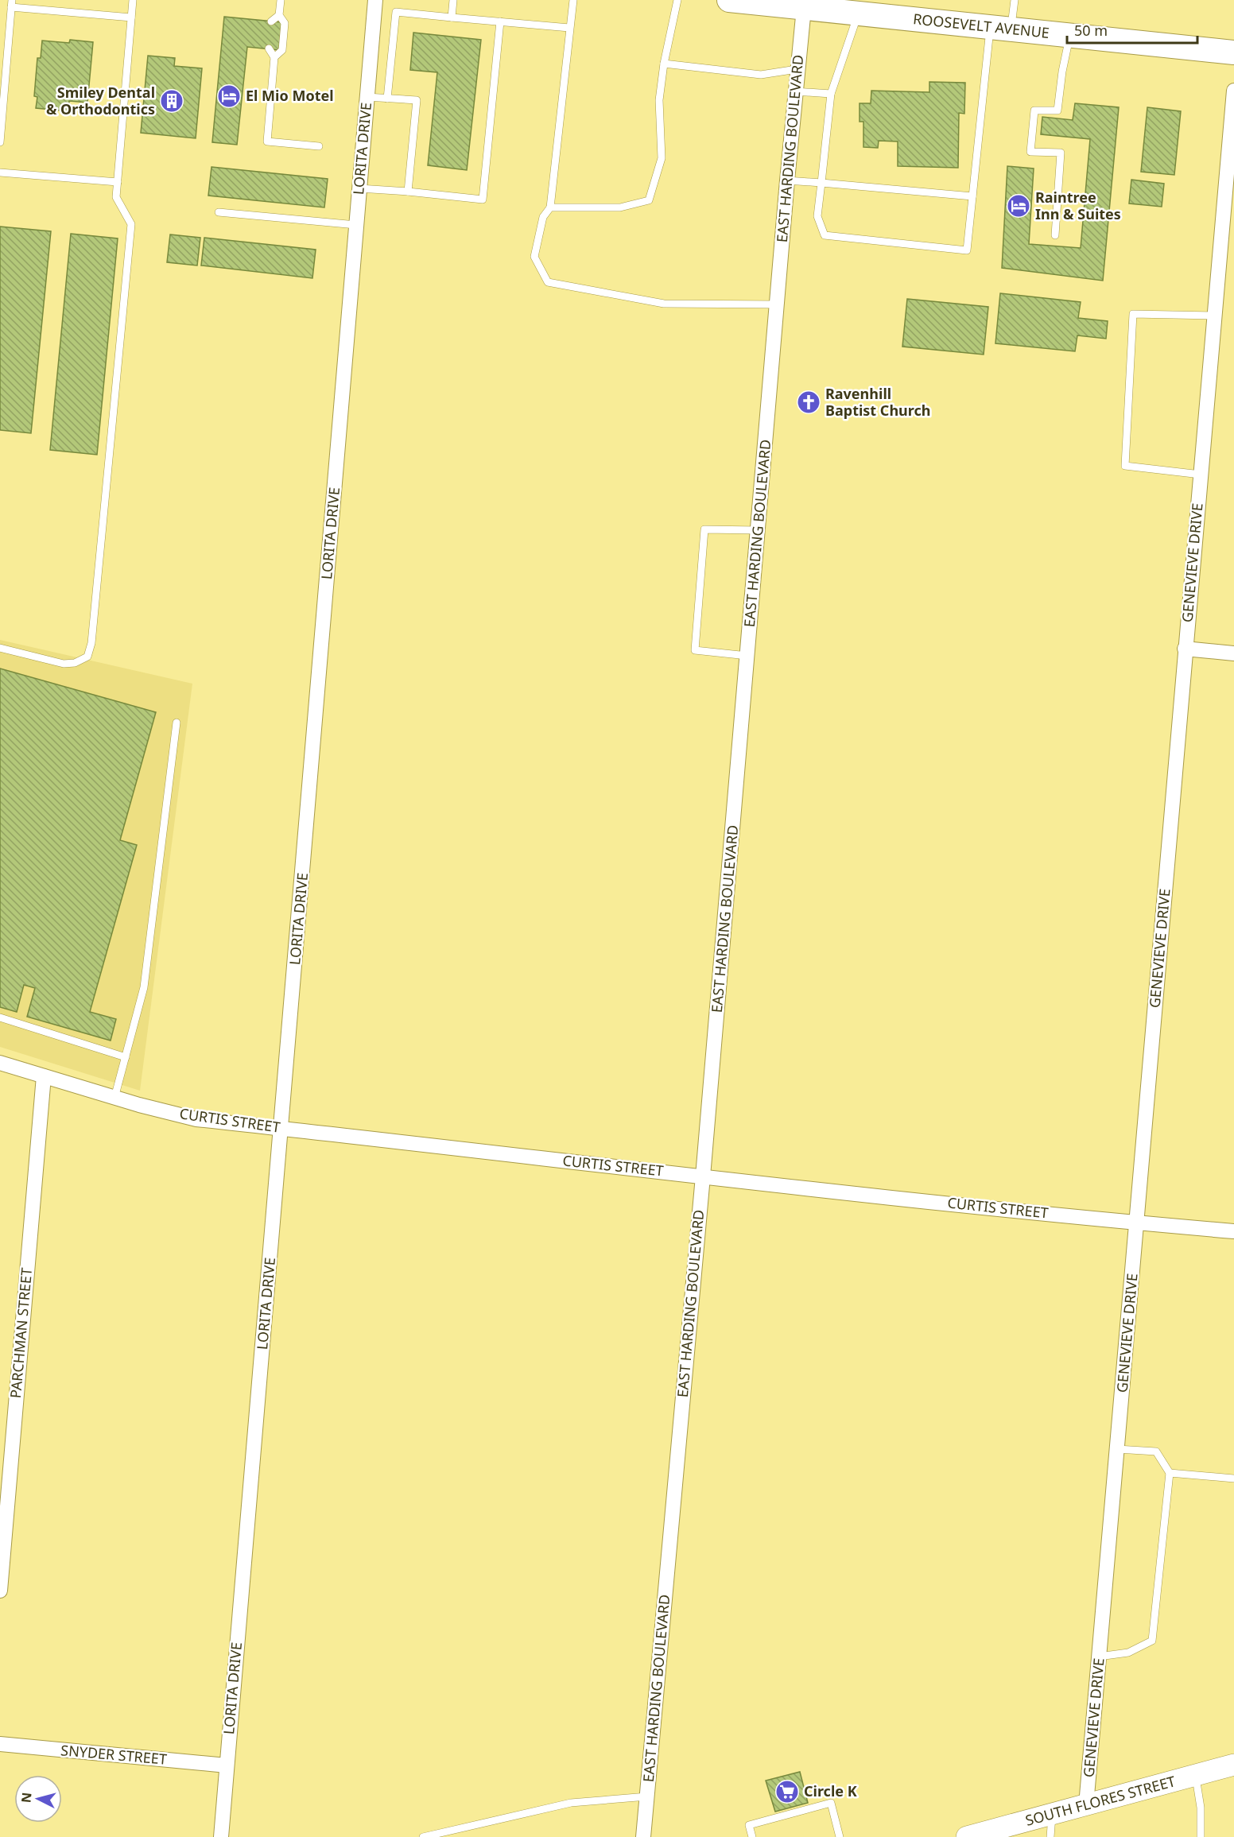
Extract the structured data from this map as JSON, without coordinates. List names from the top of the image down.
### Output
{
  "streets": {
    "main road": ["ROOSEVELT AVENUE", "SOUTH FLORES STREET"],
    "street": [
      "LORITA DRIVE",
      "EAST HARDING BOULEVARD",
      "GENEVIEVE DRIVE",
      "CURTIS STREET",
      "PARCHMAN STREET",
      "SNYDER STREET"
    ]
  },
  "crossings": [
    ["ROOSEVELT AVENUE", "EAST HARDING BOULEVARD"],
    ["LORITA DRIVE", "CURTIS STREET"],
    ["LORITA DRIVE", "SNYDER STREET"],
    ["EAST HARDING BOULEVARD", "CURTIS STREET"],
    ["GENEVIEVE DRIVE", "CURTIS STREET"],
    ["GENEVIEVE DRIVE", "SOUTH FLORES STREET"],
    ["CURTIS STREET", "PARCHMAN STREET"]
  ],
  "places": {
    "hotel": ["El Mio Motel", "Raintree Inn & Suites"],
    "building": ["Smiley Dental & Orthodontics"],
    "church": ["Ravenhill Baptist Church"],
    "supermarket": ["Circle K"]
  },
  "scale_bar": "50 m",
  "north": "left"
}
